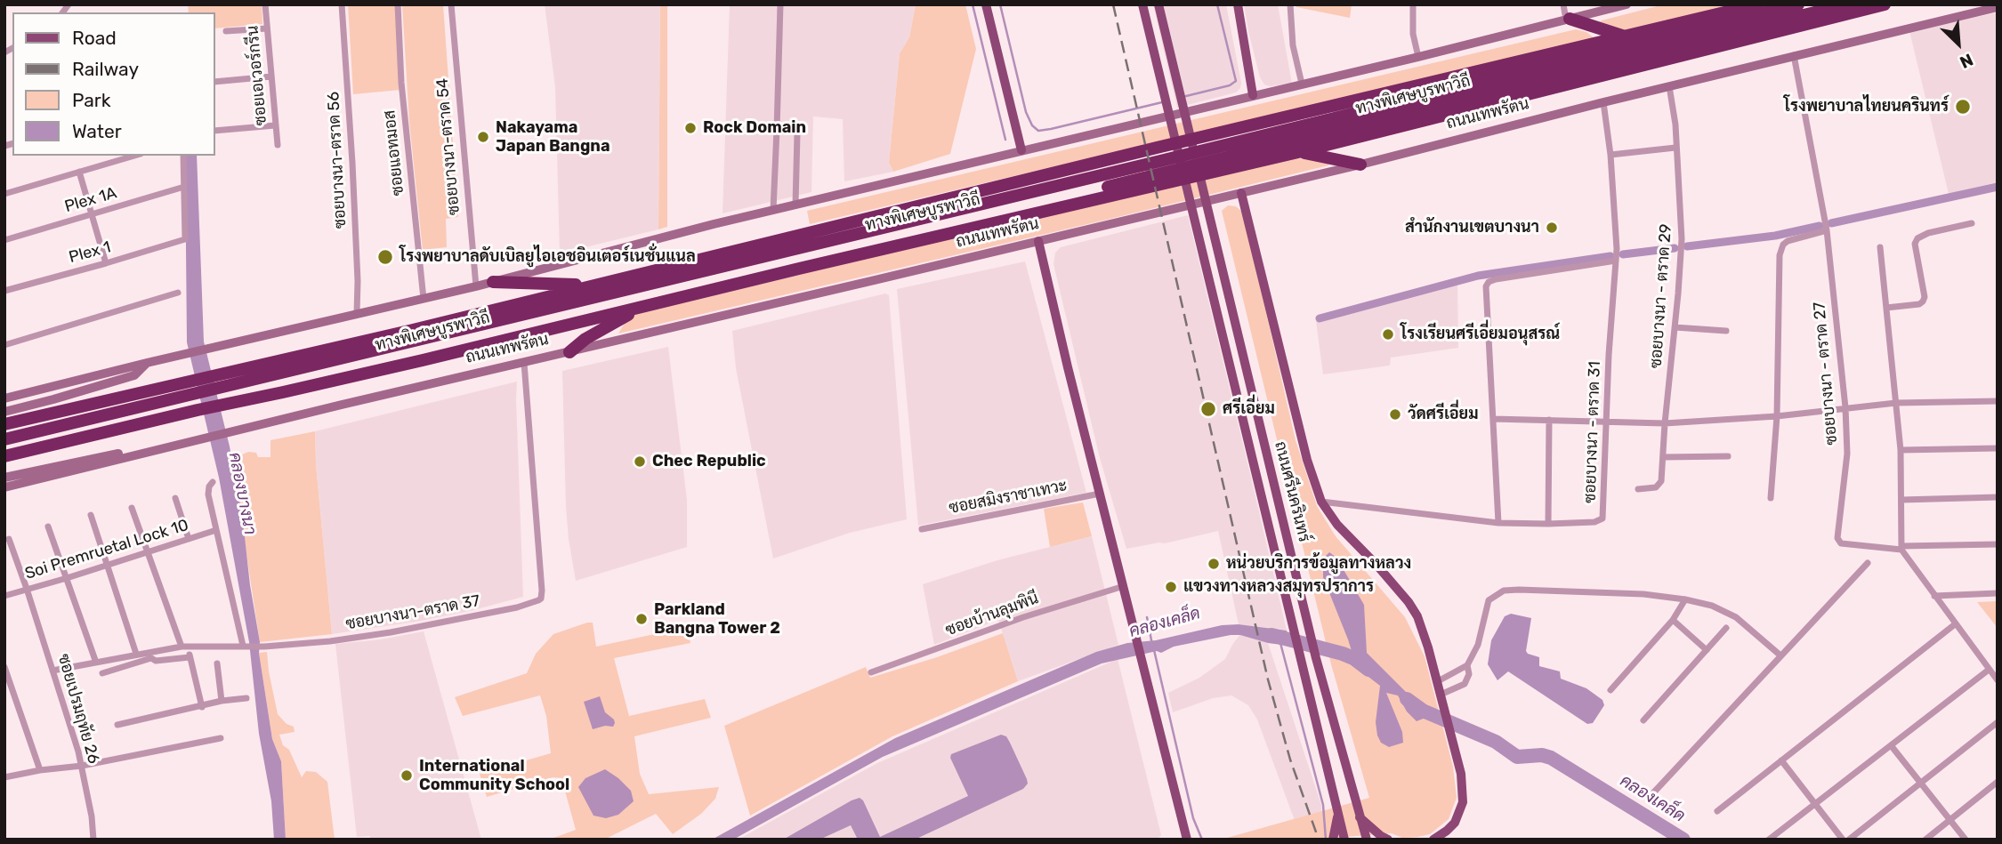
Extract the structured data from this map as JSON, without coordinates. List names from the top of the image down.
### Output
{
  "streets": {
    "highway": ["ทางพิเศษบูรพาวิถี", "ถนนเทพรัตน"],
    "main road": ["ถนนศรีนครินทร์"],
    "street": [
      "ซอยเอเวอร์กรีน",
      "ซอยบางนา-ตราด 54",
      "ซอยแอทมอส",
      "ซอยบางนา-ตราด 56",
      "Plex 1A",
      "Plex 1",
      "ซอยบางนา - ตราด 29",
      "ซอยบางนา - ตราด 27",
      "ซอยบางนา - ตราด 31",
      "ซอยสมิงราชาเทวะ",
      "Soi Premruetal Lock 10",
      "ซอยบางนา-ตราด 37",
      "ซอยบ้านลุมพินี",
      "ซอยเปรมฤทัย 26"
    ]
  },
  "crossings": [
    ["ทางพิเศษบูรพาวิถี", "ถนนเทพรัตน"],
    ["ถนนเทพรัตน", "ซอยบางนา - ตราด 29"],
    ["ถนนเทพรัตน", "ซอยบางนา - ตราด 27"],
    ["ถนนเทพรัตน", "ซอยบางนา - ตราด 31"],
    ["ถนนเทพรัตน", "ซอยบางนา-ตราด 37"],
    ["Plex 1A", "Plex 1"],
    ["Soi Premruetal Lock 10", "ซอยเปรมฤทัย 26"],
    ["ซอยบางนา-ตราด 37", "ซอยเปรมฤทัย 26"]
  ],
  "water": ["คลองบางนา", "คลองเคล็ด"],
  "places": [
    "โรงพยาบาลไทยนครินทร์",
    "Rock Domain",
    "Nakayama Japan Bangna",
    "สำนักงานเขตบางนา",
    "โรงพยาบาลดับเบิลยูไอเอชอินเตอร์เนชั่นแนล",
    "โรงเรียนศรีเอี่ยมอนุสรณ์",
    "ศรีเอี่ยม",
    "วัดศรีเอี่ยม",
    "Chec Republic",
    "หน่วยบริการข้อมูลทางหลวง",
    "แขวงทางหลวงสมุทรปราการ",
    "Parkland Bangna Tower 2",
    "International Community School"
  ],
  "legend": [
    "Road",
    "Railway",
    "Park",
    "Water"
  ],
  "north": "bottom right"
}
